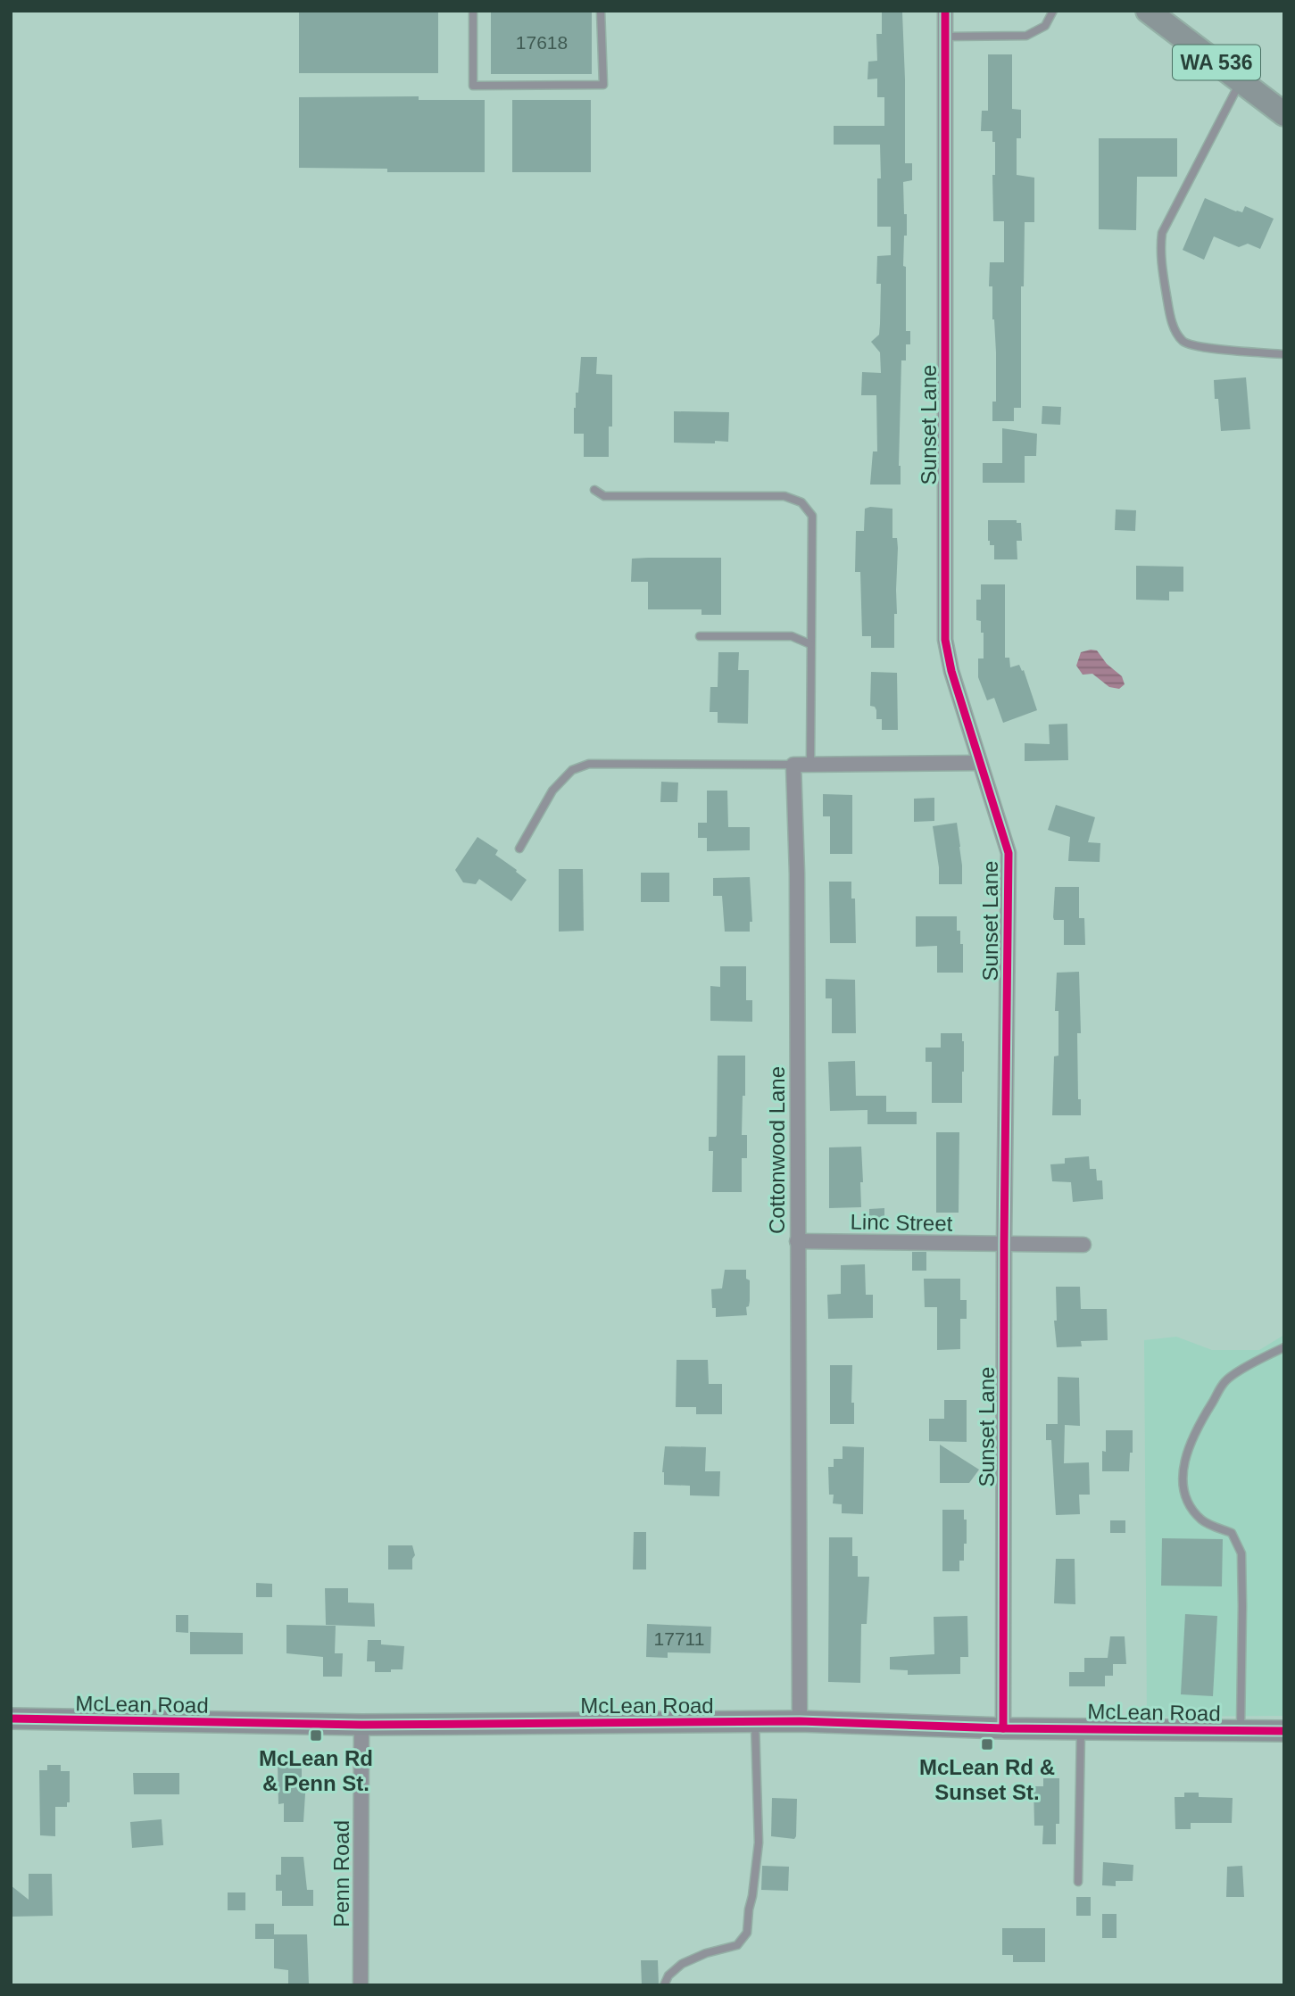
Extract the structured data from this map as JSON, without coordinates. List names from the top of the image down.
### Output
{
  "streets": {
    "main road": ["WA 536"],
    "street": [
      "Sunset Lane",
      "Cottonwood Lane",
      "Linc Street",
      "McLean Road",
      "Penn Road"
    ]
  },
  "crossings": [
    ["Sunset Lane", "Linc Street"],
    ["Sunset Lane", "McLean Road"],
    ["Cottonwood Lane", "Linc Street"],
    ["Cottonwood Lane", "McLean Road"],
    ["McLean Road", "Penn Road"]
  ],
  "places": {
    "transit": ["McLean Rd & Penn St.", "McLean Rd & Sunset St."]
  },
  "house_numbers": ["17618", "17711"]
}
